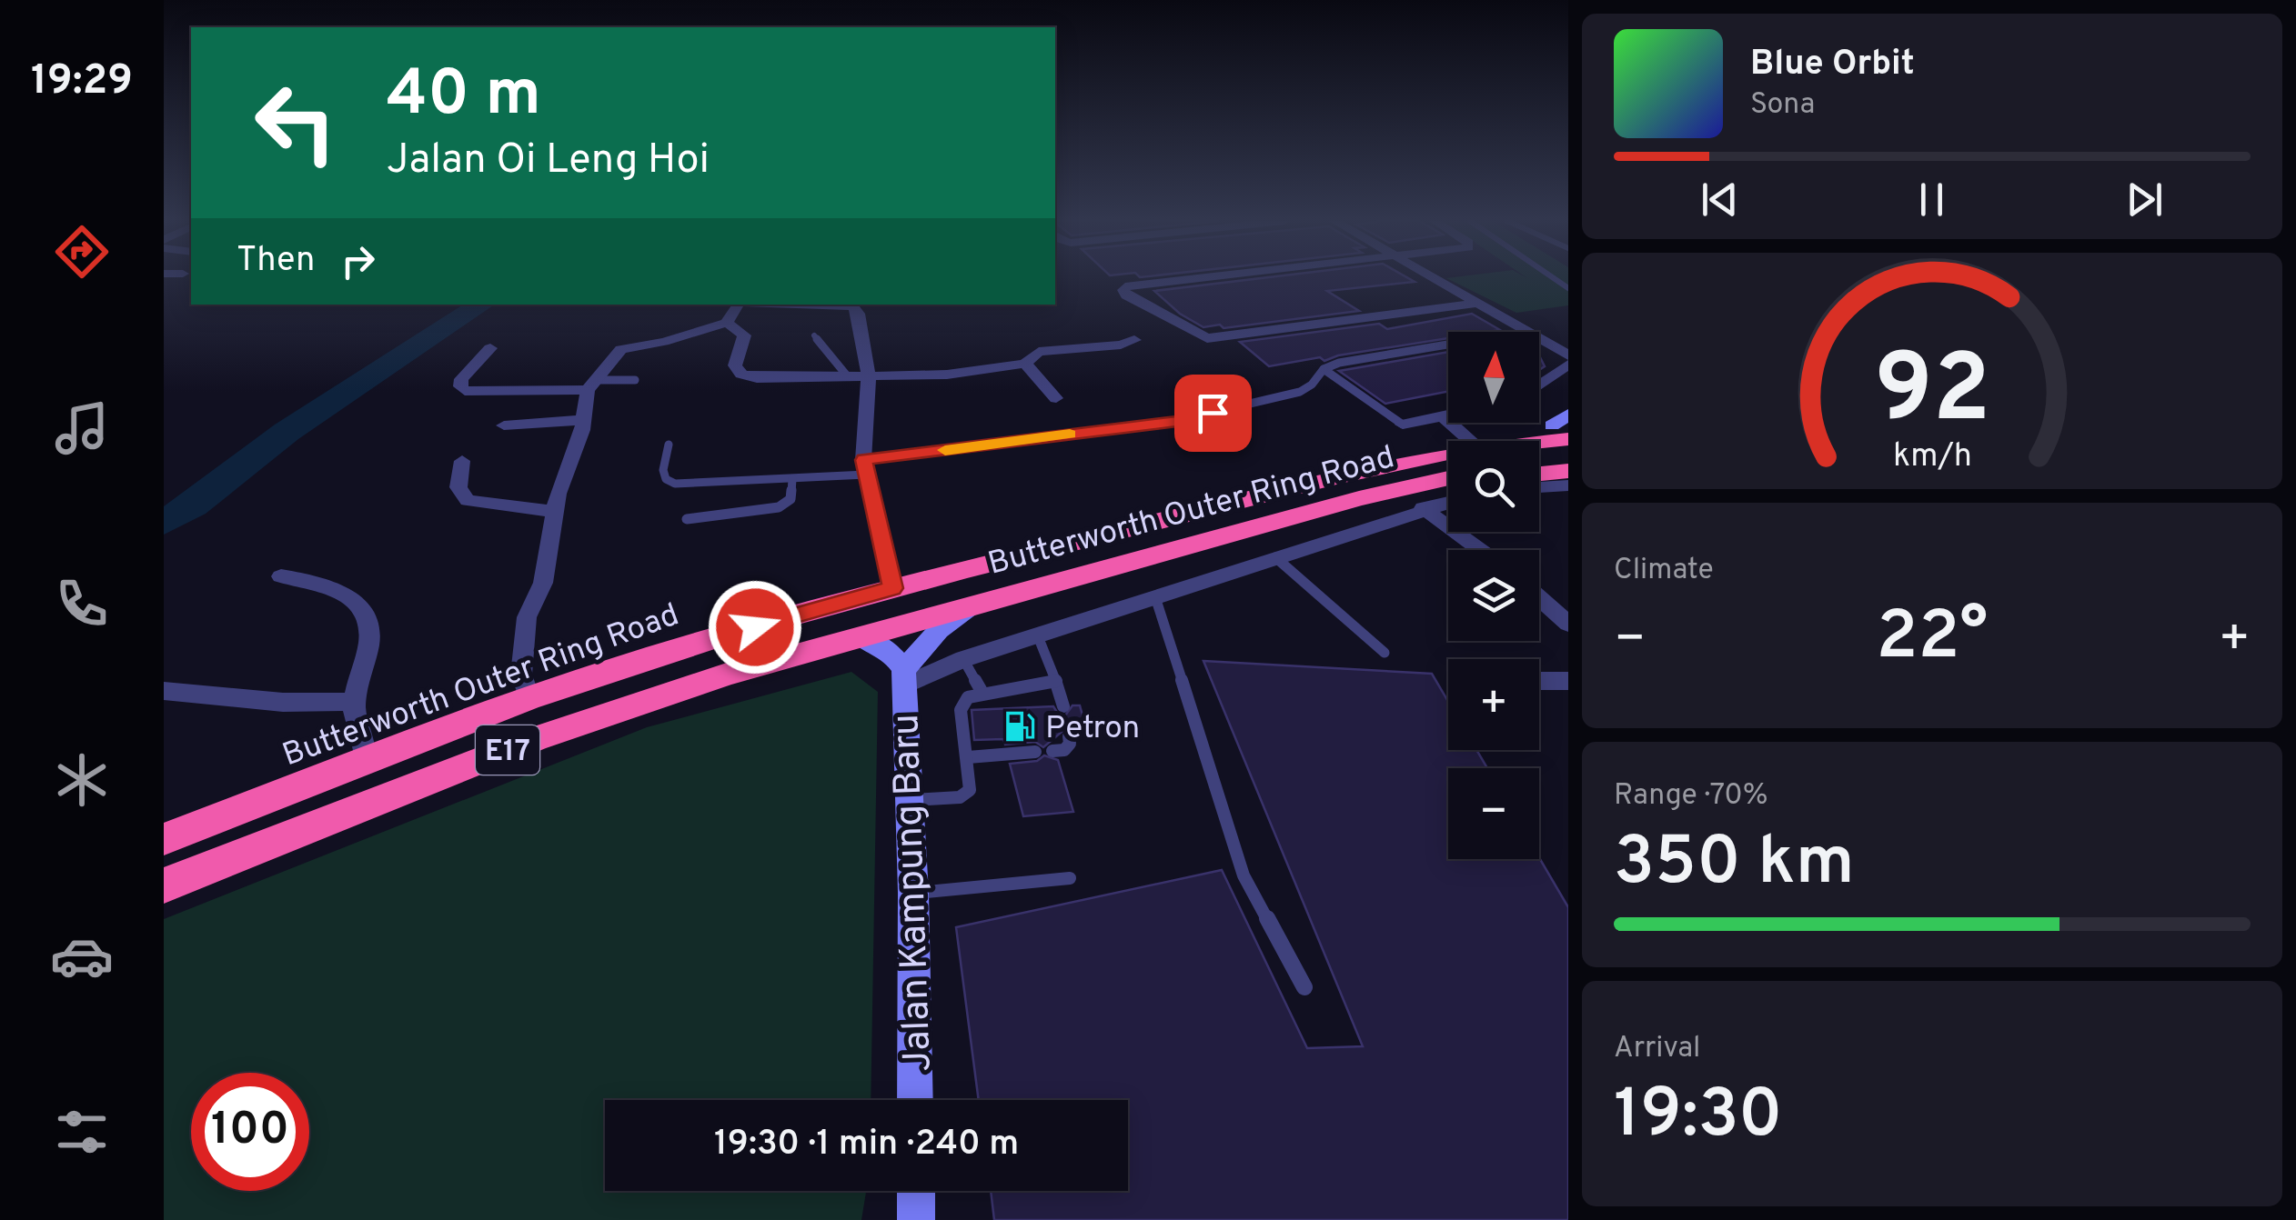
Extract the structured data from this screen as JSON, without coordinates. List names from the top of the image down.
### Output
{
  "streets": {
    "highway": ["Butterworth Outer Ring Road", "E17"],
    "street": ["Jalan Kampung Baru"]
  },
  "crossings": [
    ["Butterworth Outer Ring Road", "Jalan Kampung Baru"]
  ],
  "places": {
    "fuel station": ["Petron"]
  },
  "north": "top",
  "page": {
    "tabs": "19:29",
    "turn": ["40 m", "Jalan Oi Leng Hoi"],
    "song": ["Blue Orbit", "Sona"],
    "then": "Then",
    "map_buttons": ["+", "−"],
    "tile": [
      "Climate",
      ["Range · 70%", "350 km"],
      ["Arrival", "19:30"]
    ],
    "heat": ["−", "22°", "+"],
    "limit": "100",
    "trip": "19:30 · 1 min · 240 m",
    "gauge": ["92", "km/h"]
  }
}
